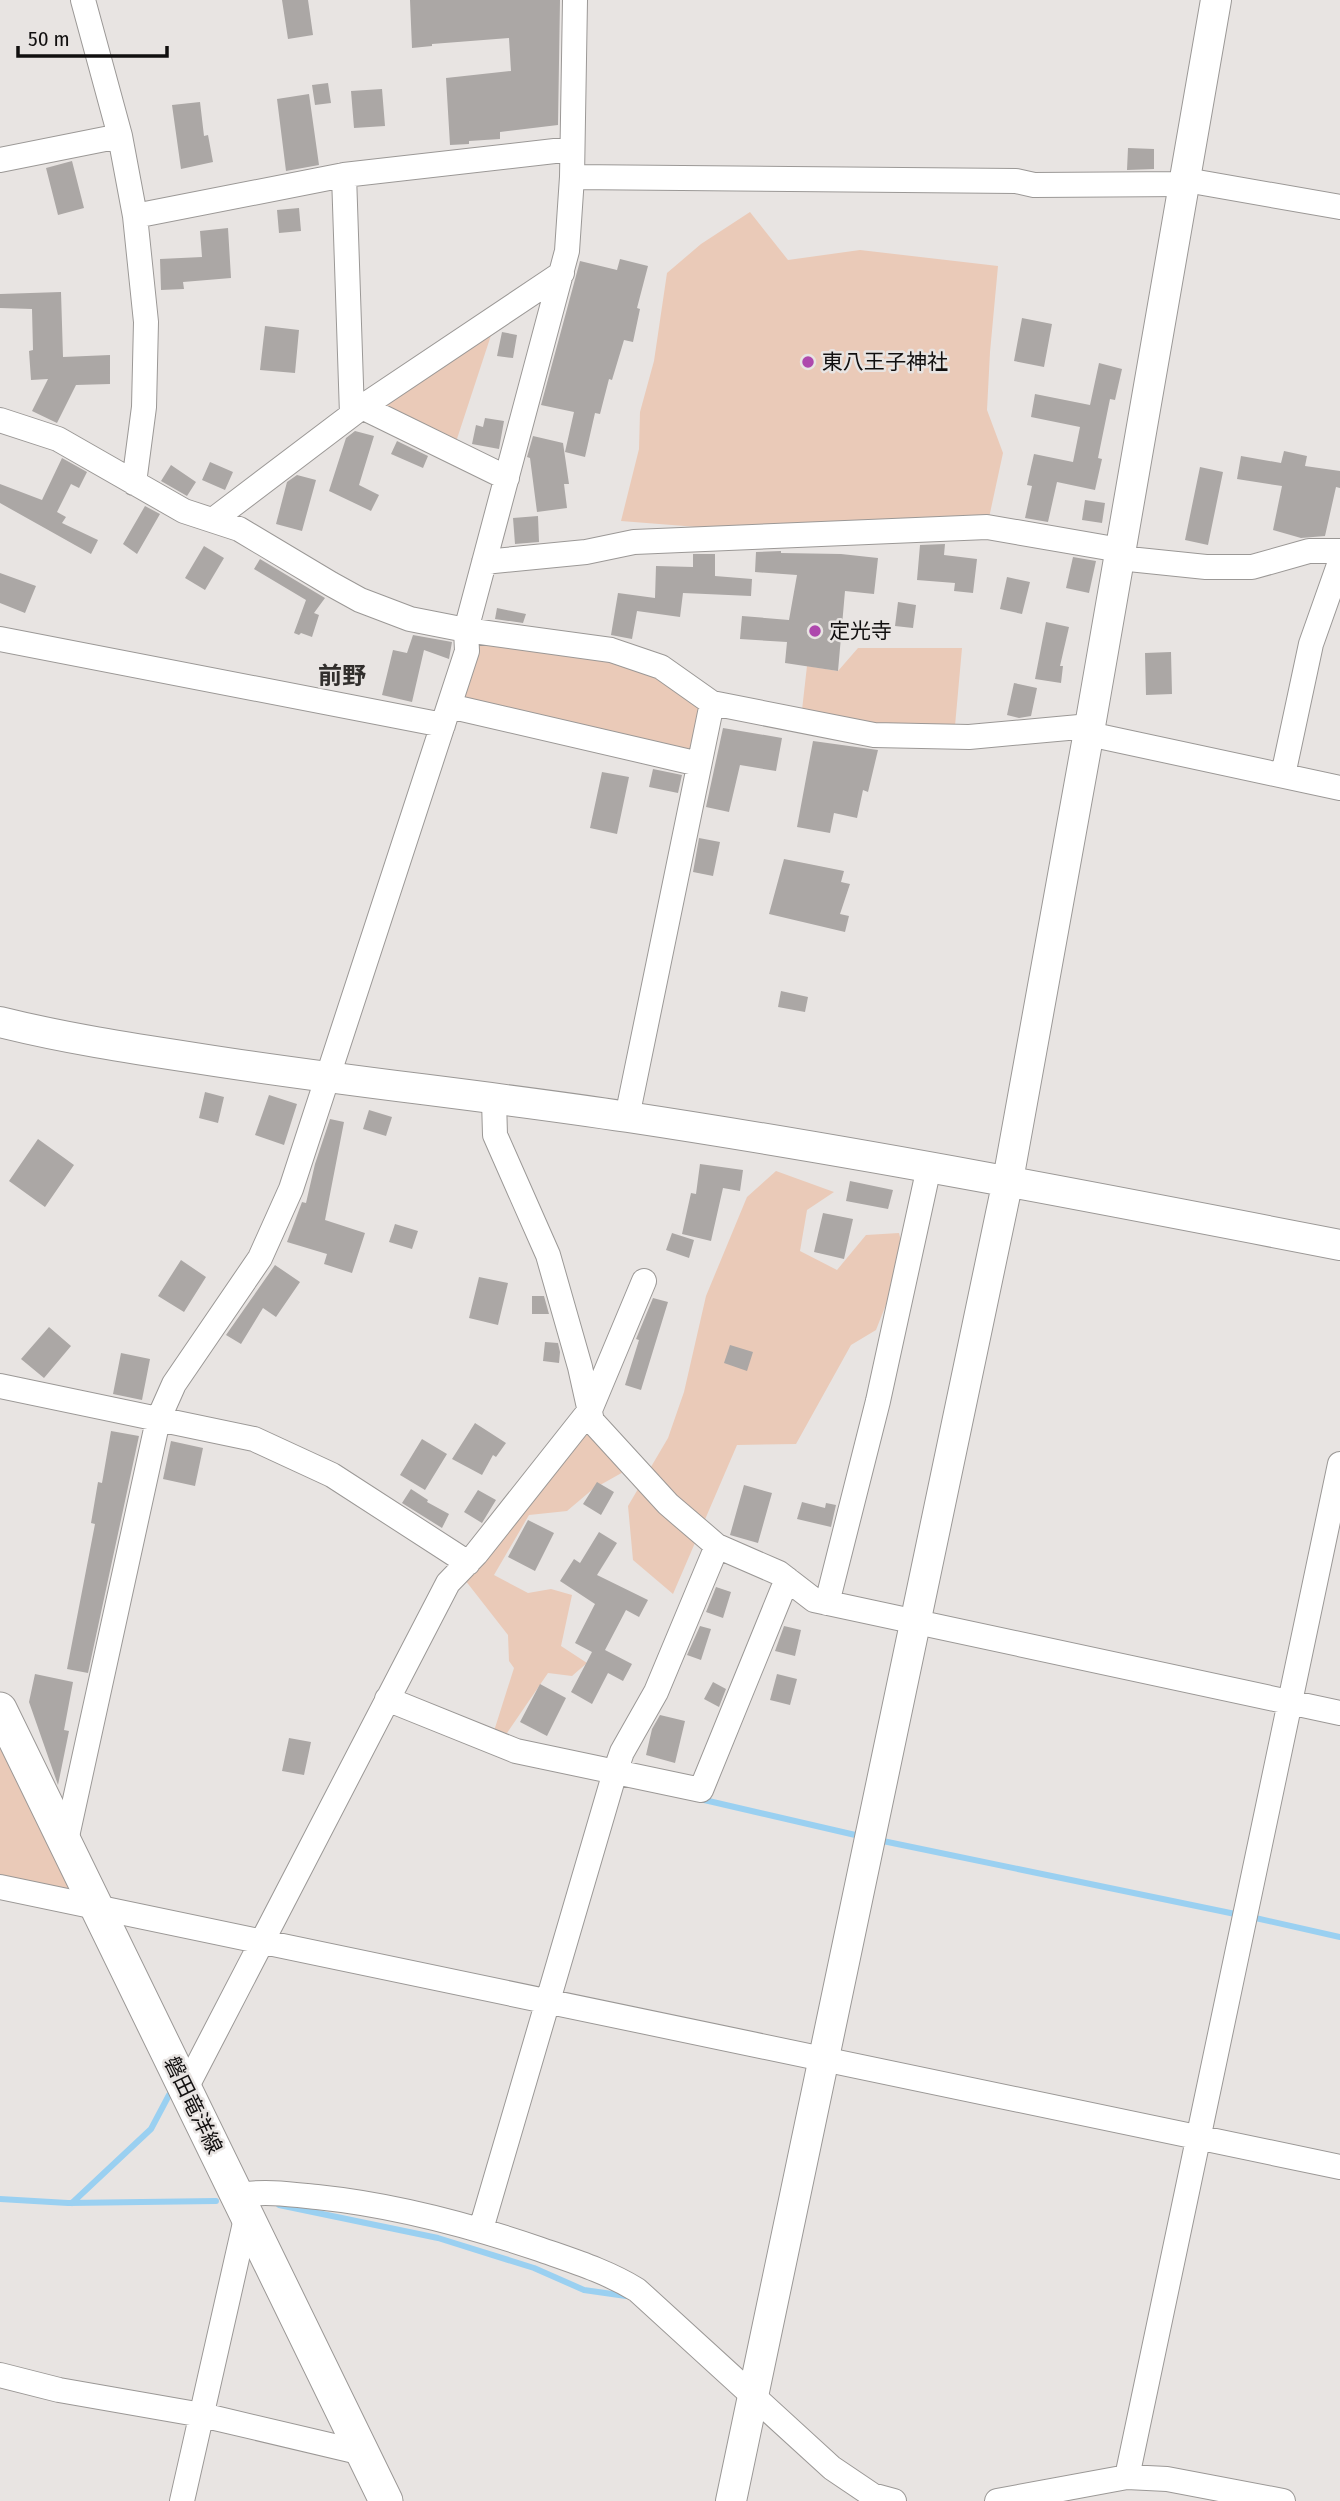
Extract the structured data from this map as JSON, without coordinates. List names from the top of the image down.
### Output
{
  "streets": {
    "main road": ["磐田竜洋線"]
  },
  "districts": ["前野"],
  "places": ["東八王子神社", "定光寺"],
  "scale_bar": "50 m"
}
